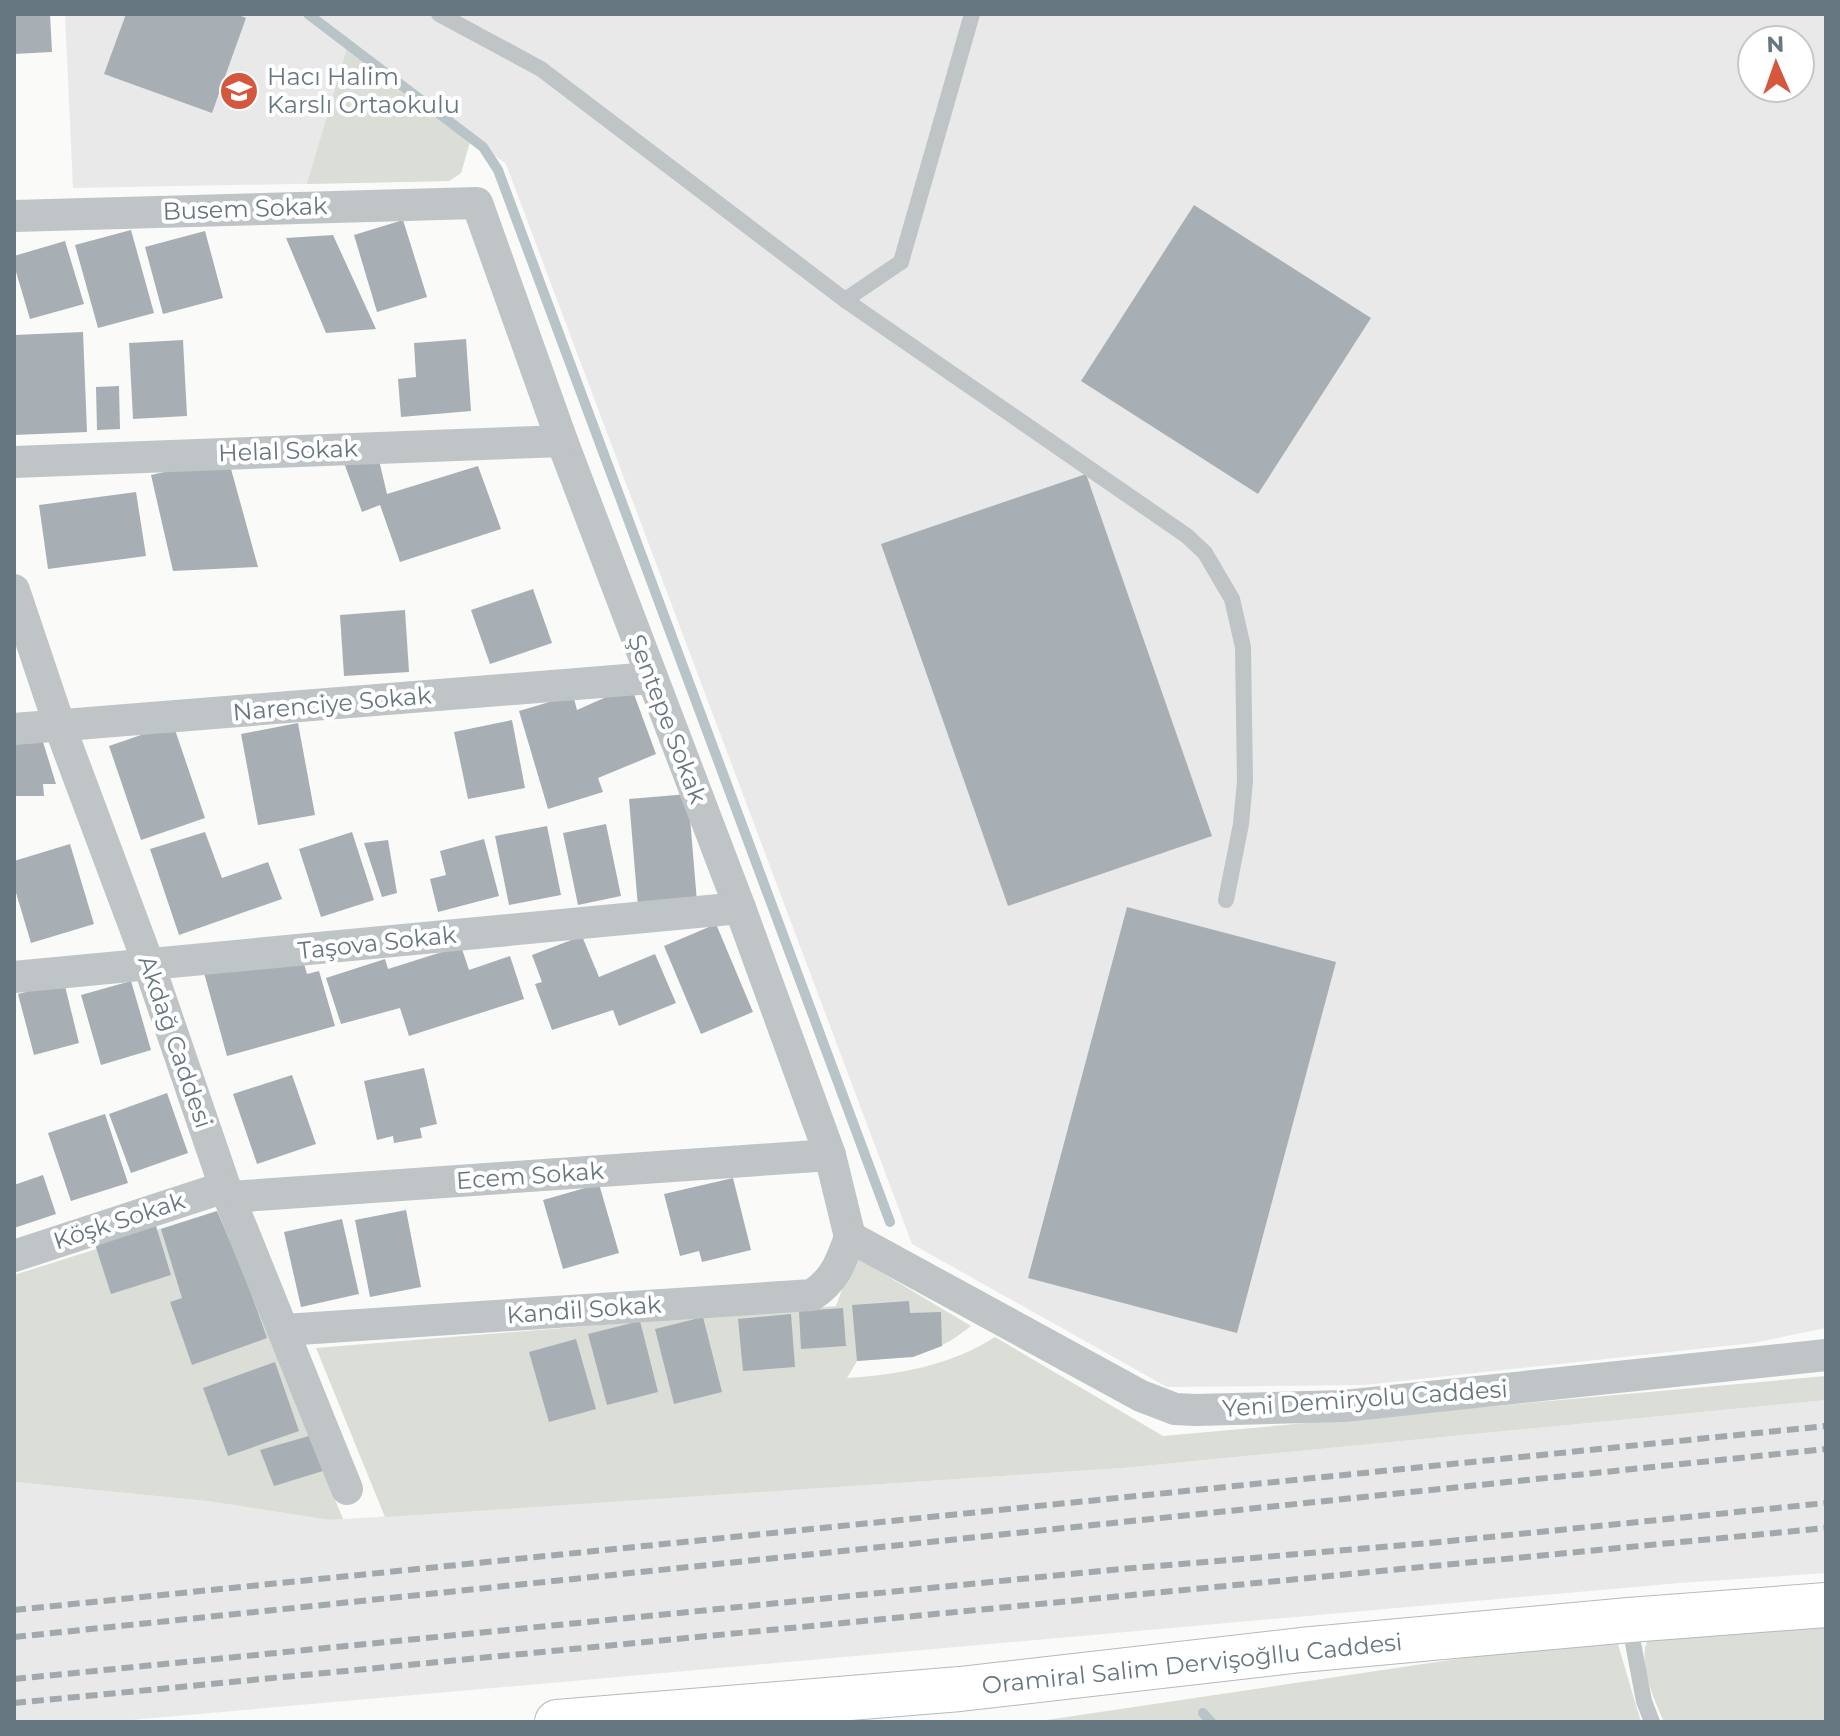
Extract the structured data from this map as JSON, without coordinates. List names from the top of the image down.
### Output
{
  "streets": {
    "street": [
      "Busem Sokak",
      "Helal Sokak",
      "Narenciye Sokak",
      "Şentepe Sokak",
      "Taşova Sokak",
      "Akdağ Caddesi",
      "Ecem Sokak",
      "Köşk Sokak",
      "Kandil Sokak",
      "Yeni Demiryolu Caddesi",
      "Oramiral Salim Dervişoğllu Caddesi"
    ]
  },
  "crossings": [
    ["Busem Sokak", "Şentepe Sokak"],
    ["Helal Sokak", "Şentepe Sokak"],
    ["Narenciye Sokak", "Şentepe Sokak"],
    ["Narenciye Sokak", "Akdağ Caddesi"],
    ["Şentepe Sokak", "Taşova Sokak"],
    ["Şentepe Sokak", "Ecem Sokak"],
    ["Şentepe Sokak", "Kandil Sokak"],
    ["Şentepe Sokak", "Yeni Demiryolu Caddesi"],
    ["Taşova Sokak", "Akdağ Caddesi"],
    ["Akdağ Caddesi", "Ecem Sokak"],
    ["Akdağ Caddesi", "Köşk Sokak"],
    ["Akdağ Caddesi", "Kandil Sokak"],
    ["Ecem Sokak", "Köşk Sokak"],
    ["Kandil Sokak", "Yeni Demiryolu Caddesi"]
  ],
  "places": {
    "school or university": ["Hacı Halim Karslı Ortaokulu"]
  },
  "north": "top"
}
